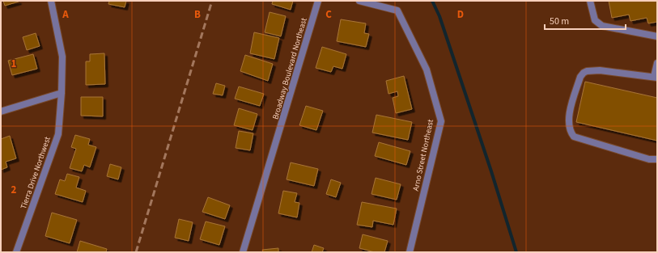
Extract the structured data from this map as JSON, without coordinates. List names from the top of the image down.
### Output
{
  "streets": {
    "street": ["Broadway Boulevard Northeast", "Arno Street Northeast", "Tierra Drive Northwest"]
  },
  "scale_bar": "50 m",
  "grid": {
    "columns": [
      "A",
      "B",
      "C",
      "D"
    ],
    "rows": ["1", "2"]
  }
}
